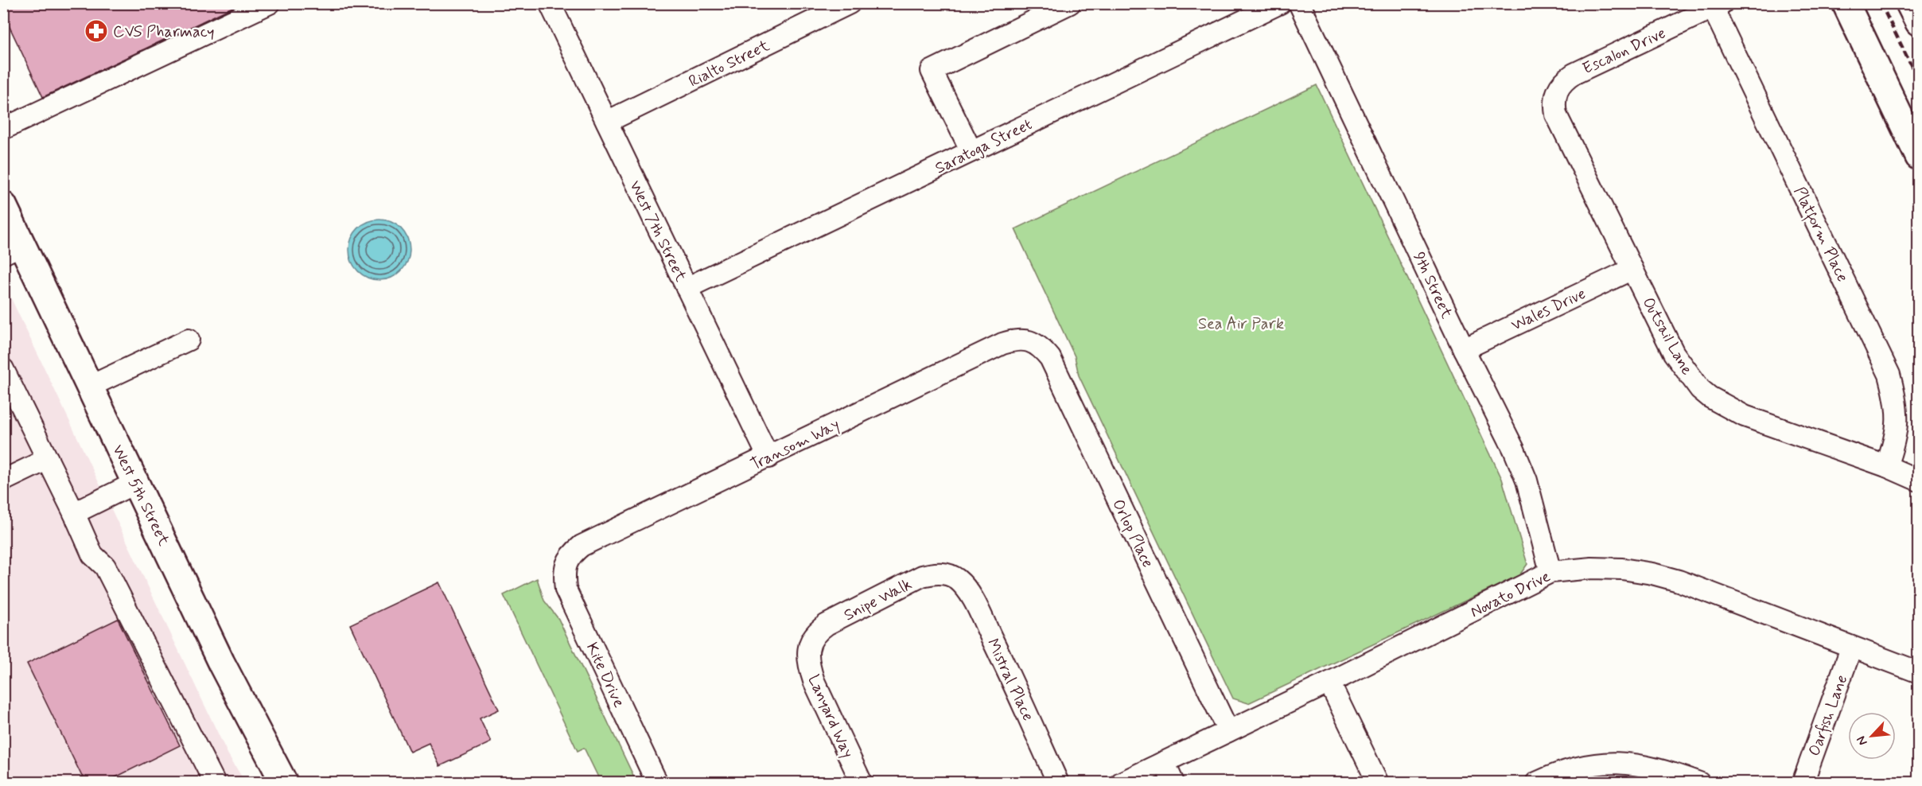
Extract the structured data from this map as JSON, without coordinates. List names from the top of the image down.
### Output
{
  "streets": {
    "main road": ["West 5th Street"],
    "street": [
      "Escalon Drive",
      "Rialto Street",
      "Saratoga Street",
      "West 7th Street",
      "Platform Place",
      "9th Street",
      "Wales Drive",
      "Outsail Lane",
      "Transom Way",
      "Orlop Place",
      "Novato Drive",
      "Snipe Walk",
      "Kite Drive",
      "Mistral Place",
      "Oarfish Lane",
      "Lanyard Way"
    ]
  },
  "crossings": [
    ["Escalon Drive", "Platform Place"],
    ["Escalon Drive", "Outsail Lane"],
    ["Rialto Street", "West 7th Street"],
    ["Saratoga Street", "West 7th Street"],
    ["West 7th Street", "Transom Way"],
    ["Platform Place", "Outsail Lane"],
    ["9th Street", "Wales Drive"],
    ["9th Street", "Novato Drive"],
    ["Wales Drive", "Outsail Lane"],
    ["Transom Way", "Orlop Place"],
    ["Transom Way", "Kite Drive"],
    ["Orlop Place", "Novato Drive"],
    ["Novato Drive", "Oarfish Lane"],
    ["Snipe Walk", "Mistral Place"],
    ["Snipe Walk", "Lanyard Way"]
  ],
  "parks": ["Sea Air Park"],
  "places": {
    "pharmacy": ["CVS Pharmacy"]
  },
  "north": "bottom left"
}
